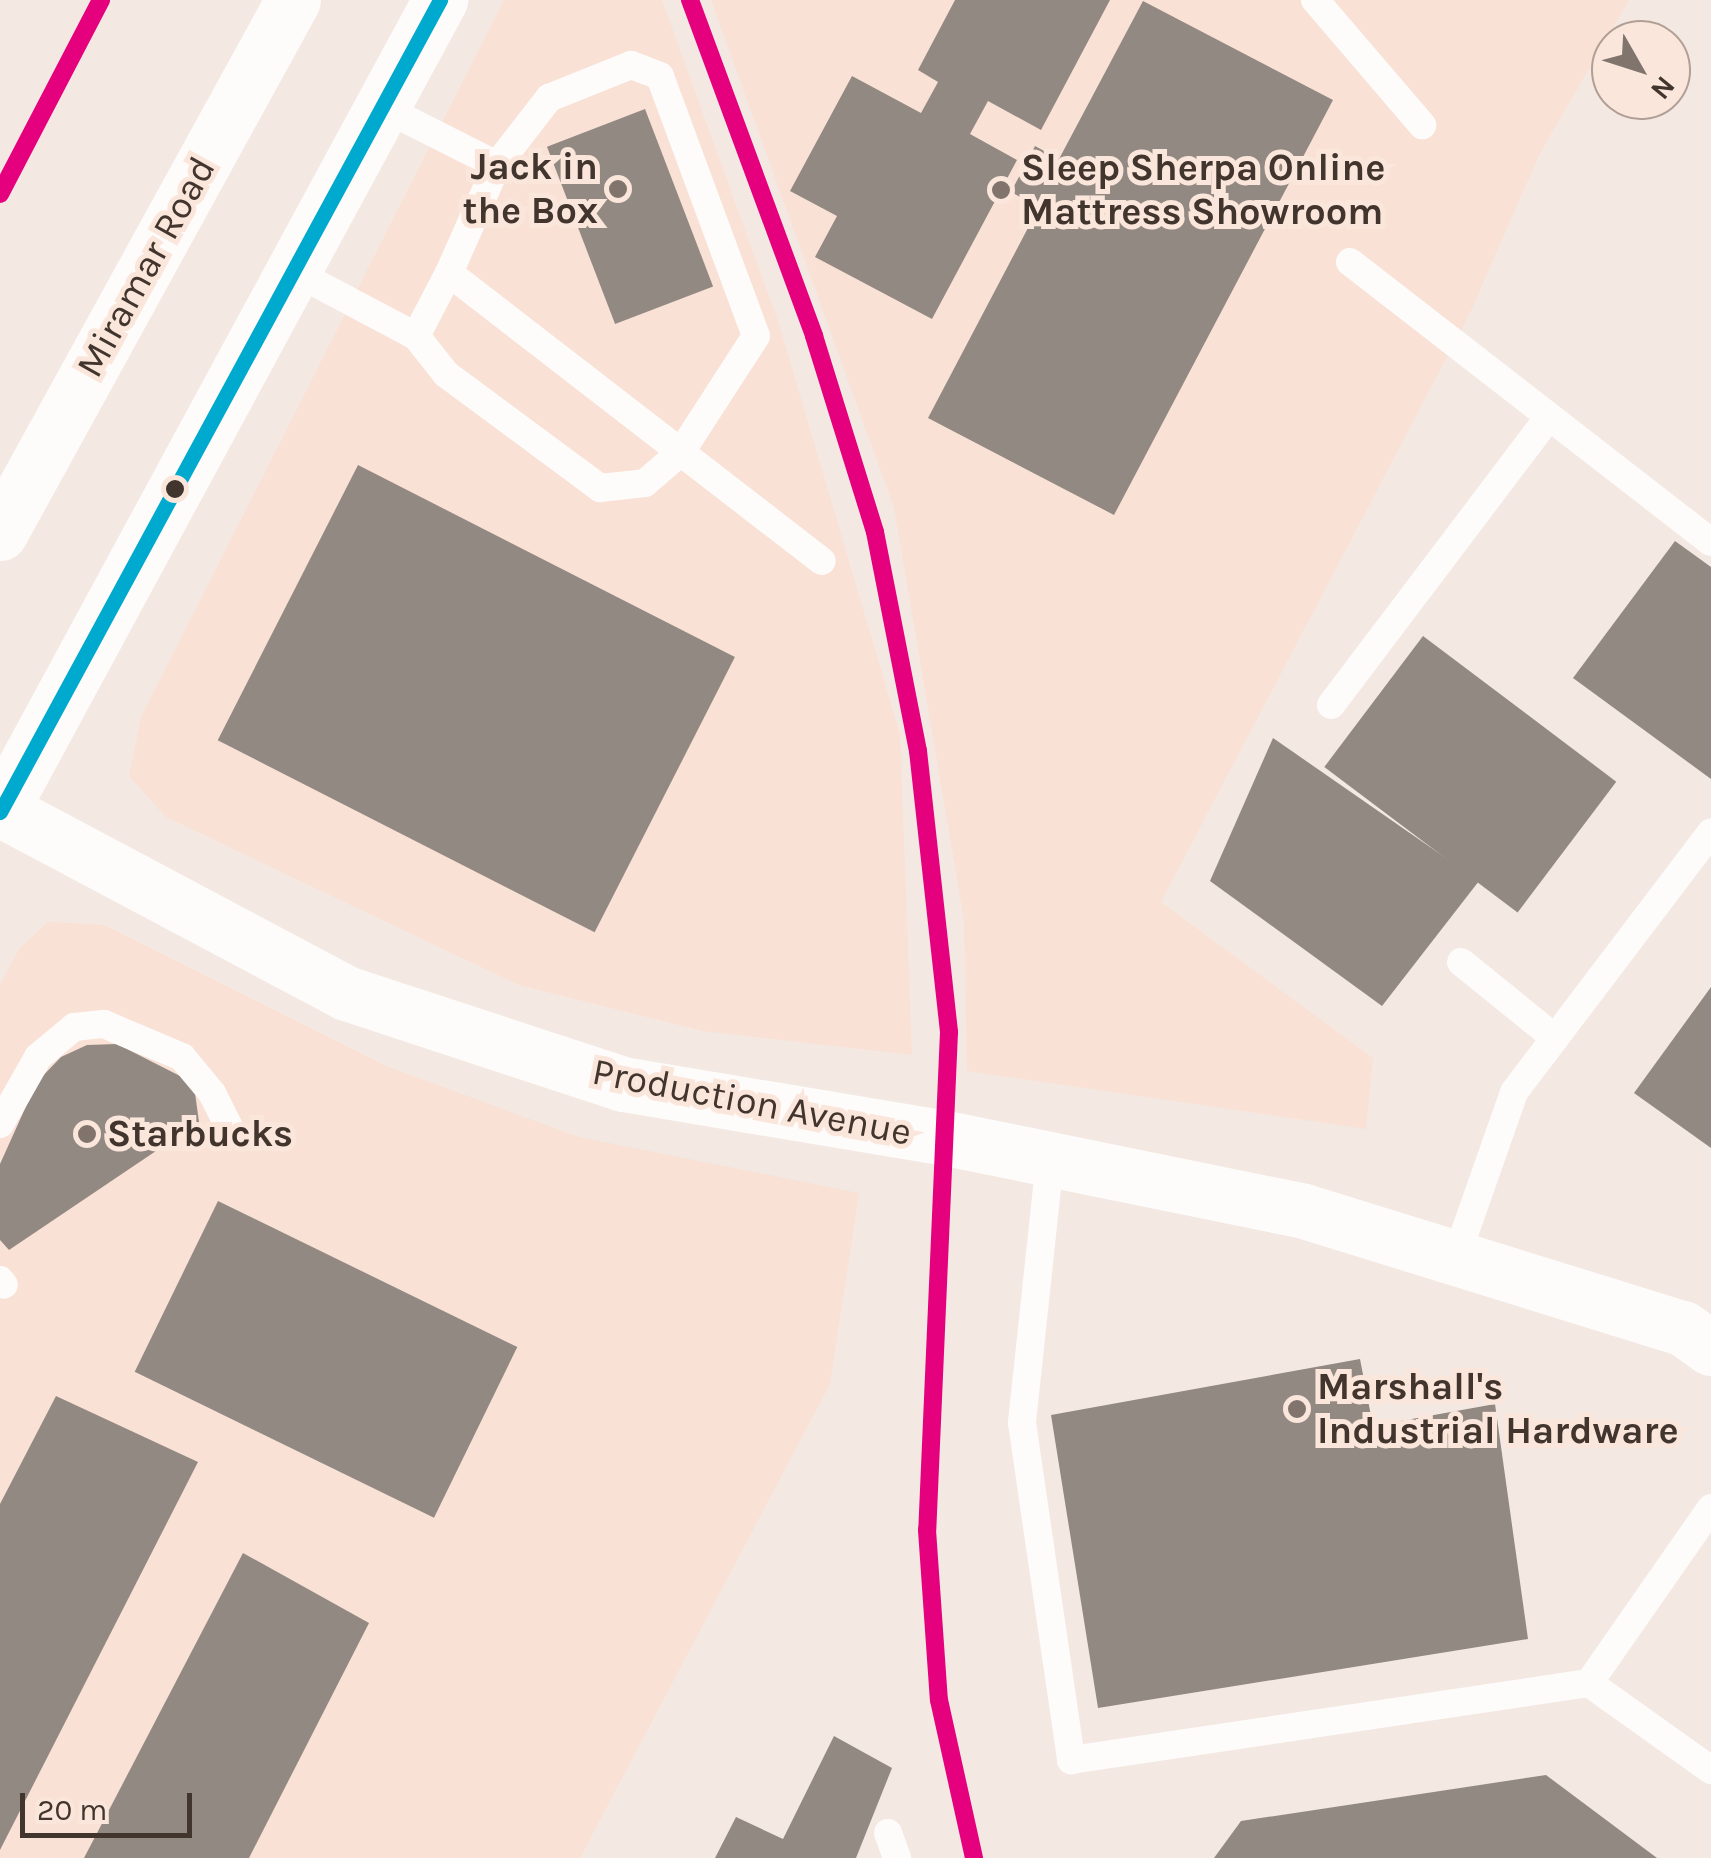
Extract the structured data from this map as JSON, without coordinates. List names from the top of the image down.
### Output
{
  "streets": {
    "street": ["Miramar Road", "Production Avenue"]
  },
  "places": [
    "Jack in the Box",
    "Sleep Sherpa Online Mattress Showroom",
    "Starbucks",
    "Marshall's Industrial Hardware"
  ],
  "scale_bar": "20 m",
  "north": "bottom right"
}
